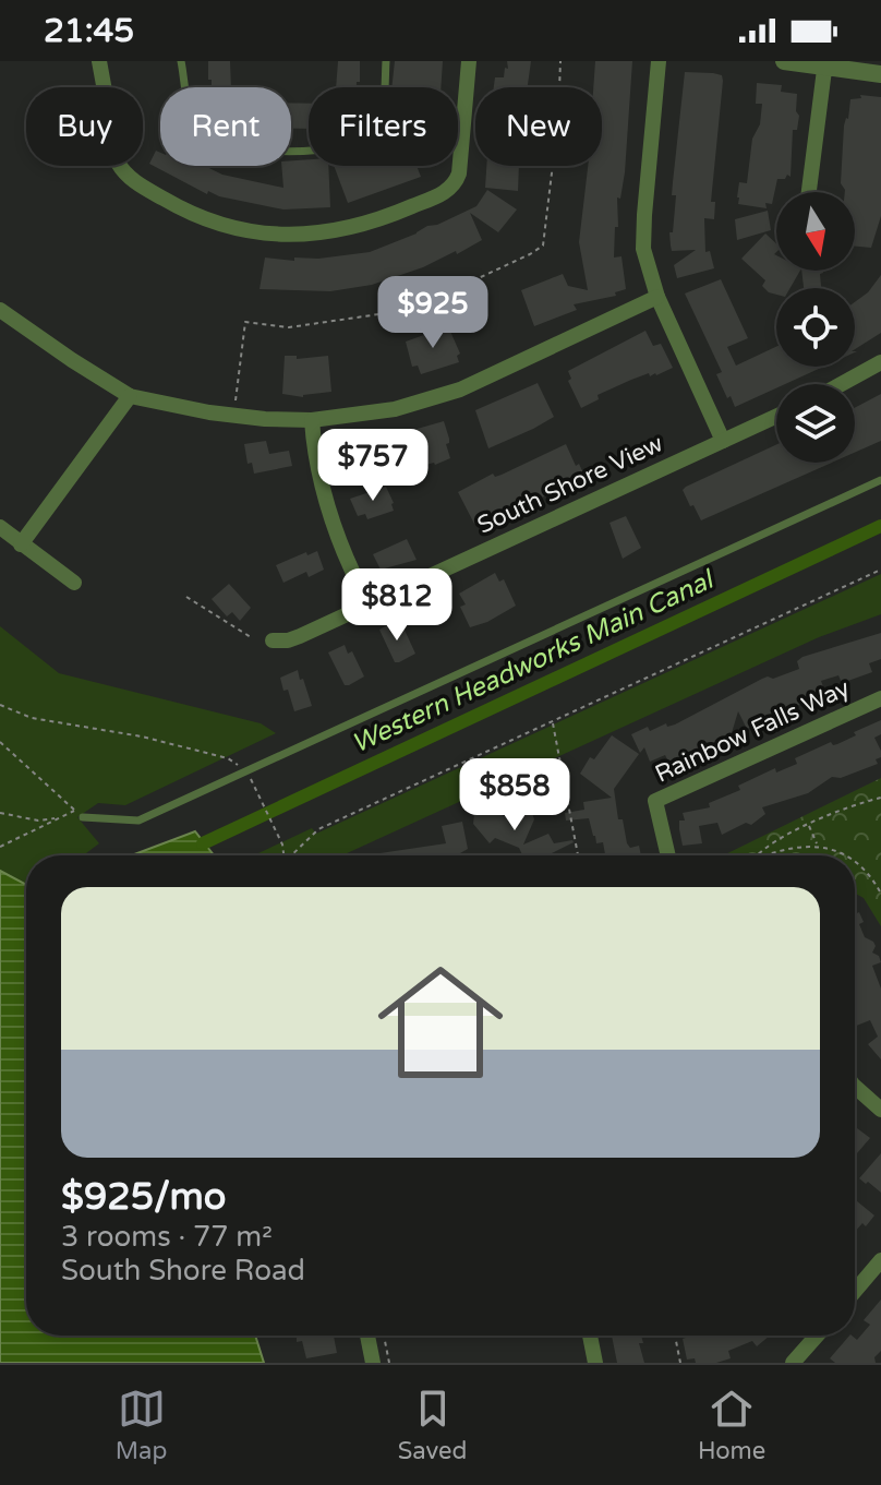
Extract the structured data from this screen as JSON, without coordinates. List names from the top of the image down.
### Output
{
  "streets": {
    "street": ["South Shore View", "Rainbow Falls Way"]
  },
  "water": ["Western Headworks Main Canal"],
  "north": "bottom",
  "page": {
    "status": "21:45",
    "chip": [
      "Buy",
      "Rent",
      "Filters",
      "New"
    ],
    "price": [
      "$925",
      "$757",
      "$812",
      "$858"
    ],
    "list": [
      {
        "name": "$925/mo",
        "note": "3 rooms · 77 m² · South Shore Road"
      }
    ],
    "tabs": ["Map", "Saved", "Home"]
  }
}
